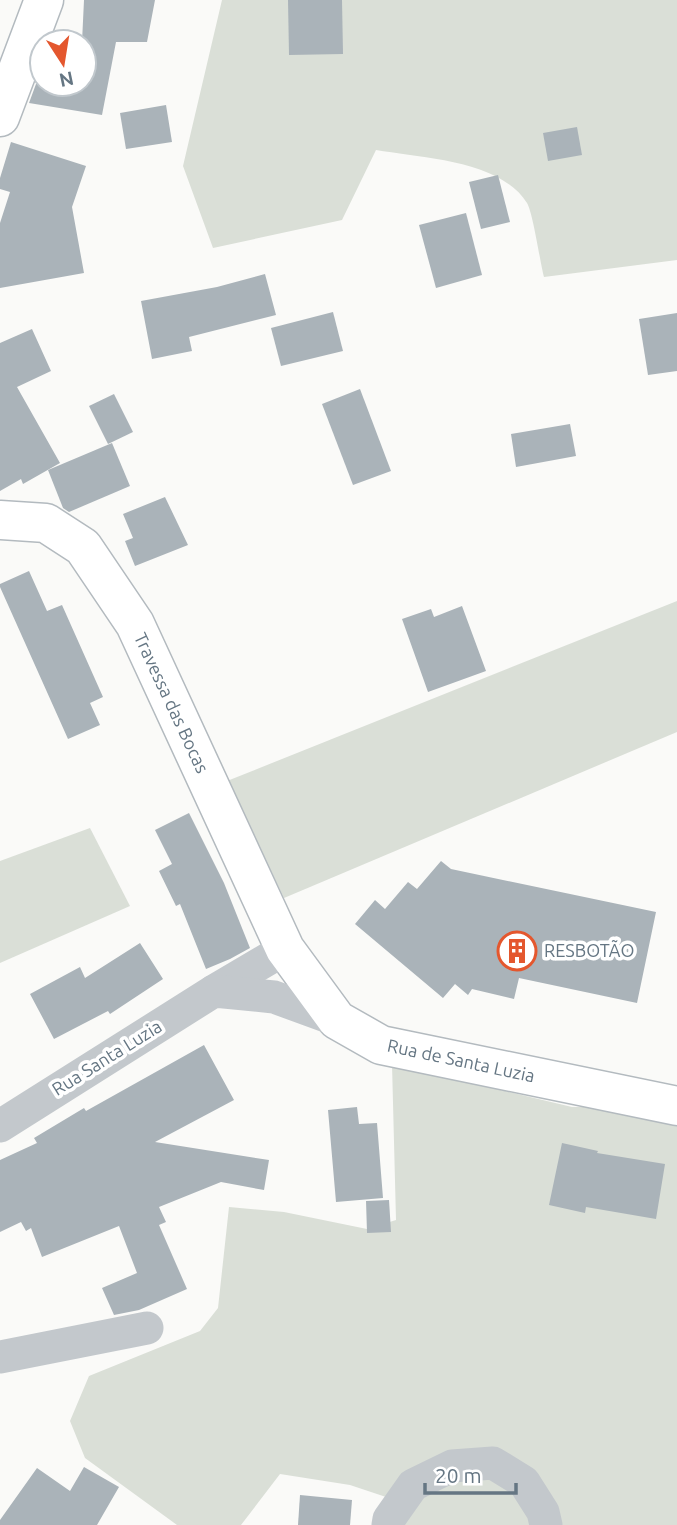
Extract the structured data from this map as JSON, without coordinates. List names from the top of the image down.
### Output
{
  "streets": {
    "street": ["Travessa das Bocas", "Rua Santa Luzia", "Rua de Santa Luzia"]
  },
  "crossings": [
    ["Travessa das Bocas", "Rua Santa Luzia"],
    ["Travessa das Bocas", "Rua de Santa Luzia"],
    ["Rua Santa Luzia", "Rua de Santa Luzia"]
  ],
  "places": {
    "building": ["RESBOTÃO"]
  },
  "scale_bar": "20 m",
  "north": "bottom"
}
